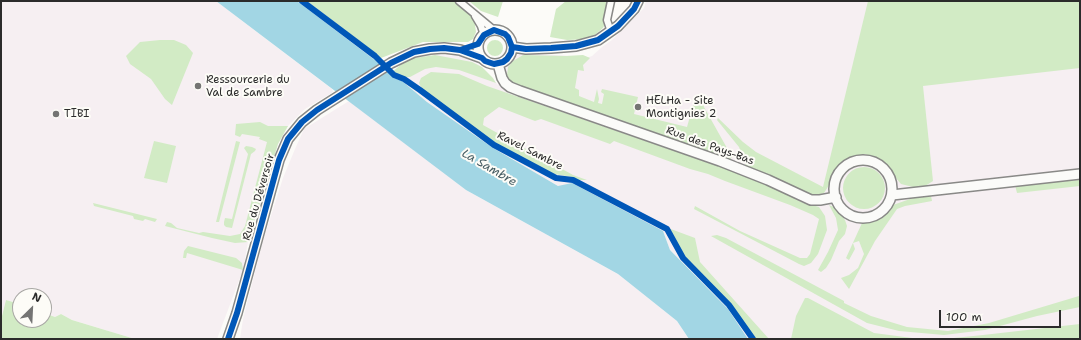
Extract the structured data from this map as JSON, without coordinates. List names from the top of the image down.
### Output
{
  "streets": {
    "street": ["Rue des Pays-Bas", "Rue du Déversoir"],
    "cycle path": ["Ravel Sambre"]
  },
  "crossings": [
    ["Rue des Pays-Bas", "Rue du Déversoir"]
  ],
  "water": ["La Sambre"],
  "places": ["Ressourcerie du Val de Sambre", "HELHa - Site Montignies 2", "TIBI"],
  "scale_bar": "100 m",
  "north": "top right"
}
